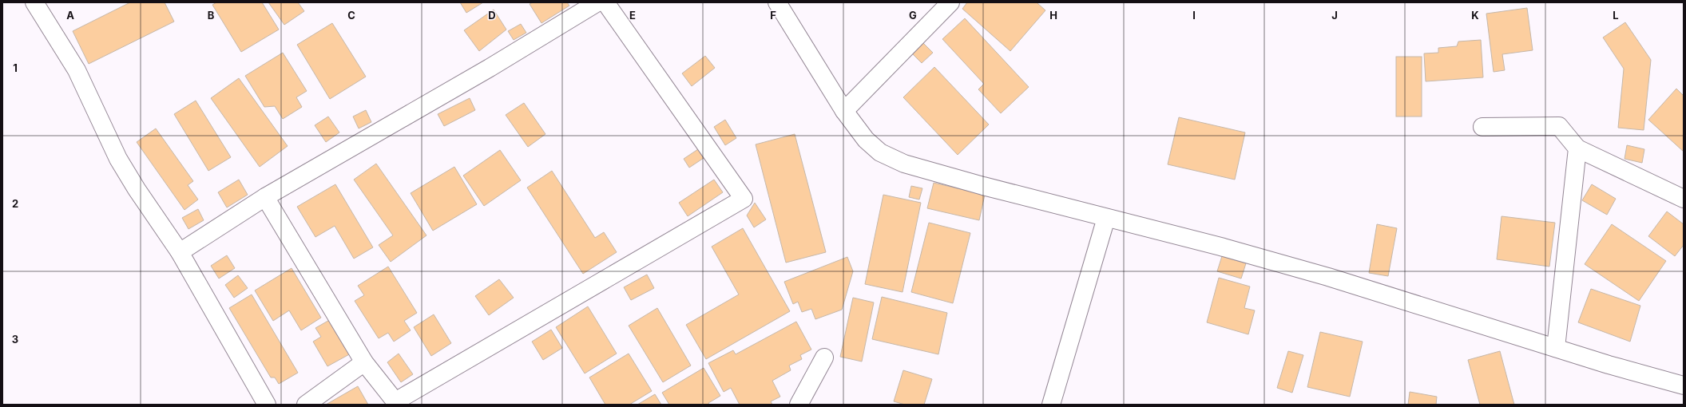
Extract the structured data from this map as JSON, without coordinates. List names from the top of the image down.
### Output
{
  "grid": {
    "columns": [
      "A",
      "B",
      "C",
      "D",
      "E",
      "F",
      "G",
      "H",
      "I",
      "J",
      "K",
      "L"
    ],
    "rows": ["1", "2", "3"]
  }
}
